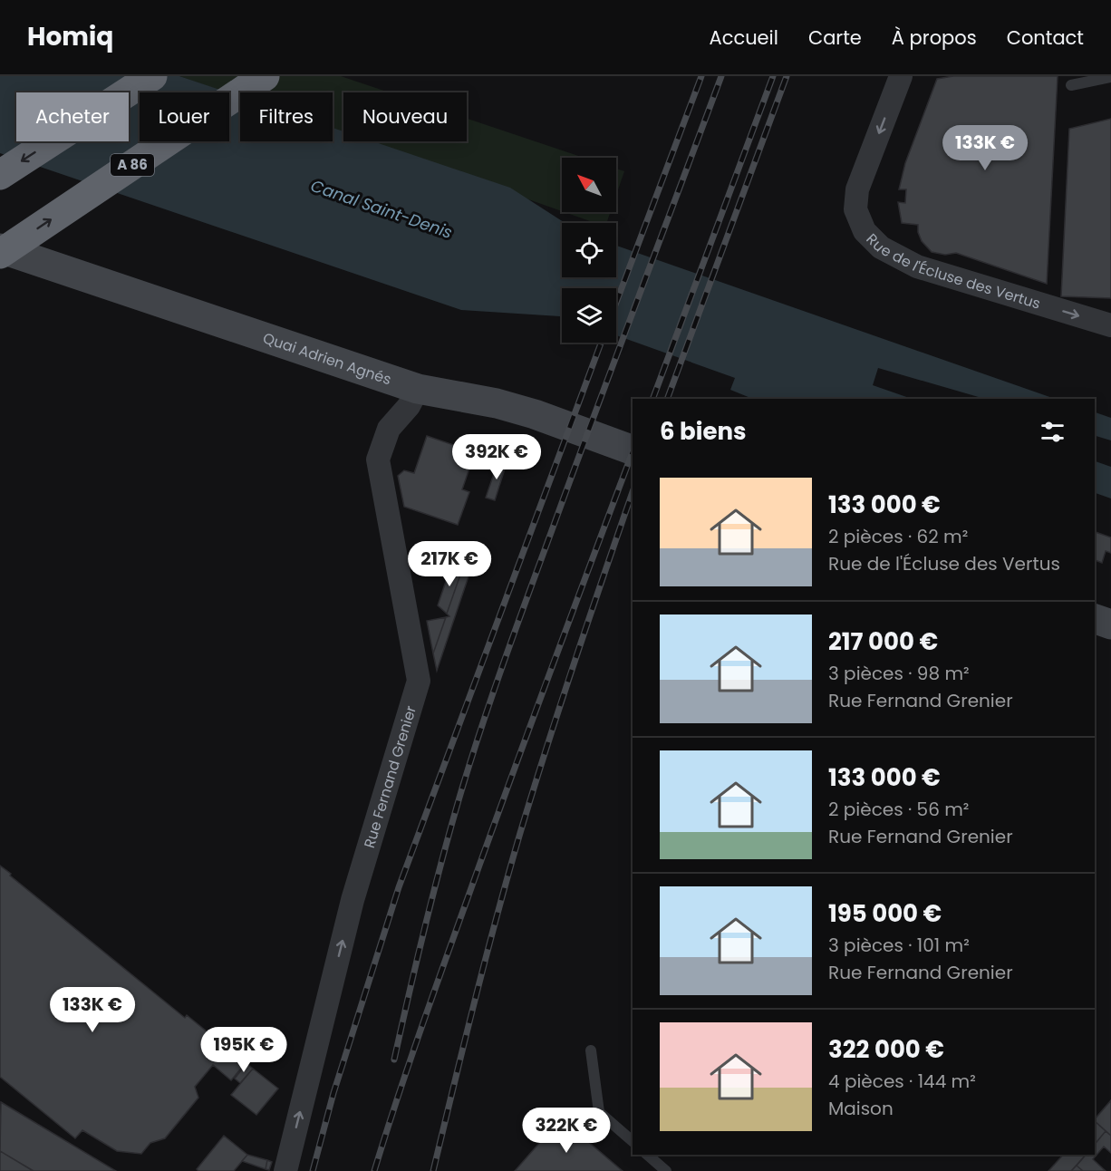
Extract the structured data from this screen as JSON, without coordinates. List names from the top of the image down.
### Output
{
  "streets": {
    "highway": ["A 86"],
    "street": ["Rue de l'Écluse des Vertus", "Quai Adrien Agnés", "Rue Fernand Grenier"]
  },
  "crossings": [
    ["A 86", "Quai Adrien Agnés"],
    ["Quai Adrien Agnés", "Rue Fernand Grenier"]
  ],
  "one_way": ["Rue Fernand Grenier"],
  "water": ["Canal Saint-Denis"],
  "north": "top left",
  "page": {
    "header": "Homiq",
    "nav": [
      "Accueil",
      "Carte",
      "À propos",
      "Contact"
    ],
    "chip": [
      "Acheter",
      "Louer",
      "Filtres",
      "Nouveau"
    ],
    "price": [
      "133K €",
      "392K €",
      "217K €",
      "133K €",
      "195K €",
      "322K €"
    ],
    "heading": "6 biens",
    "list": [
      {
        "name": "133 000 €",
        "note": "2 pièces · 62 m² · Rue de l'Écluse des Vertus"
      },
      {
        "name": "217 000 €",
        "note": "3 pièces · 98 m² · Rue Fernand Grenier"
      },
      {
        "name": "133 000 €",
        "note": "2 pièces · 56 m² · Rue Fernand Grenier"
      },
      {
        "name": "195 000 €",
        "note": "3 pièces · 101 m² · Rue Fernand Grenier"
      },
      {
        "name": "322 000 €",
        "note": "4 pièces · 144 m² · Maison"
      }
    ]
  }
}
